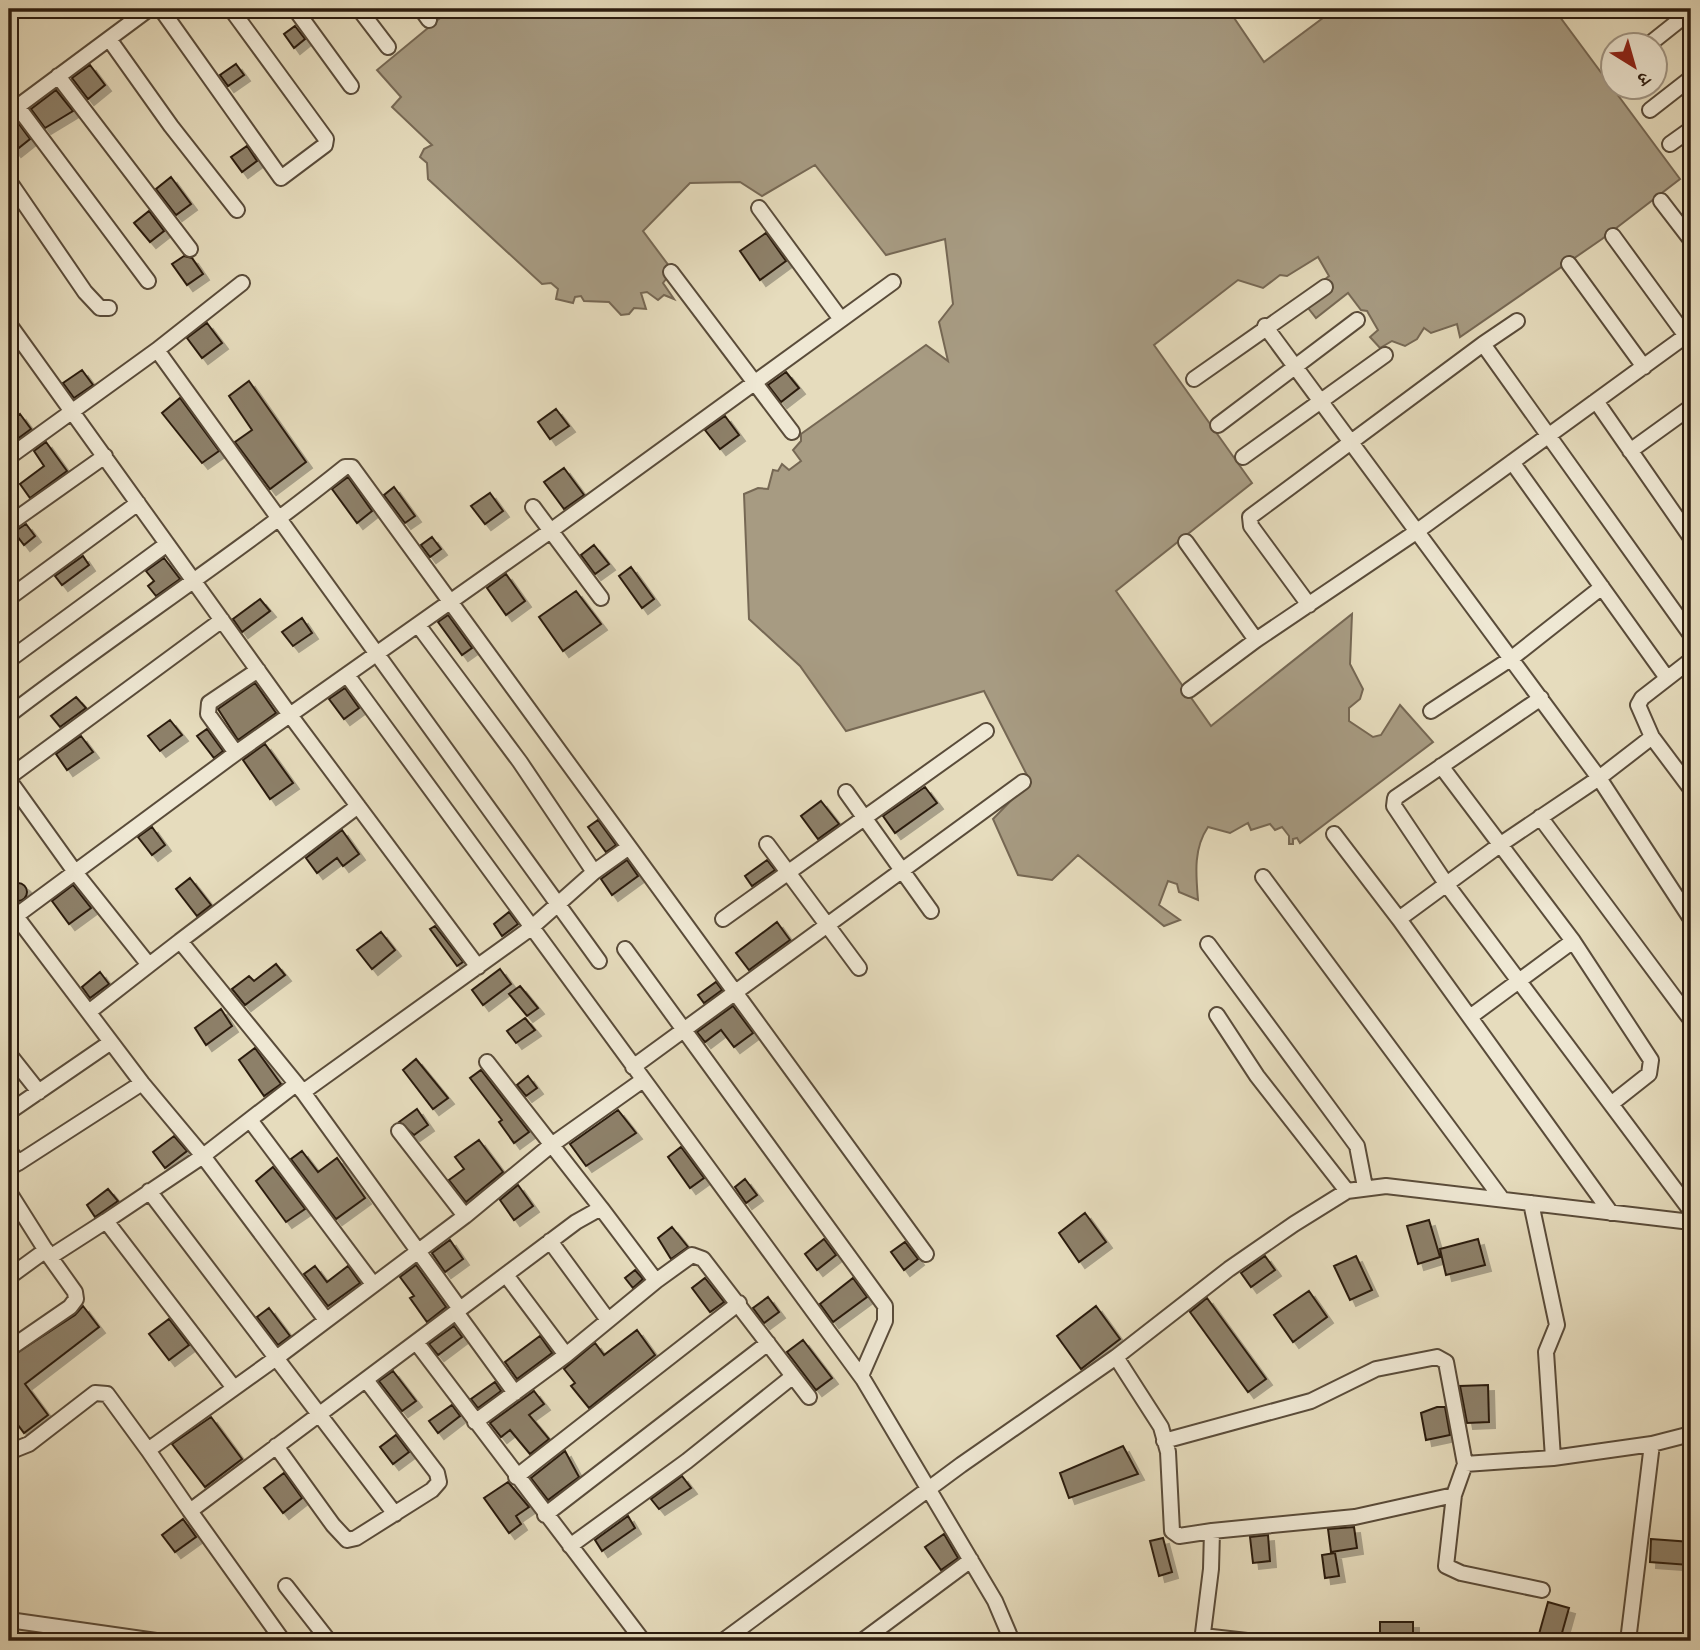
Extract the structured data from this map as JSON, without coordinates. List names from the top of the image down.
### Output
{
  "north": "bottom right"
}
